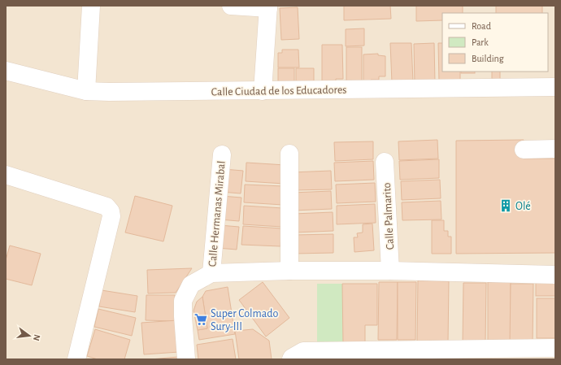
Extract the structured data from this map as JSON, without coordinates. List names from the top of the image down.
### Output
{
  "streets": {
    "street": ["Calle Ciudad de los Educadores", "Calle Hermanas Mirabal", "Calle Palmarito"]
  },
  "places": {
    "building": ["Olé"],
    "supermarket": ["Super Colmado Sury-III"]
  },
  "legend": ["Road", "Park", "Building"],
  "north": "right"
}
